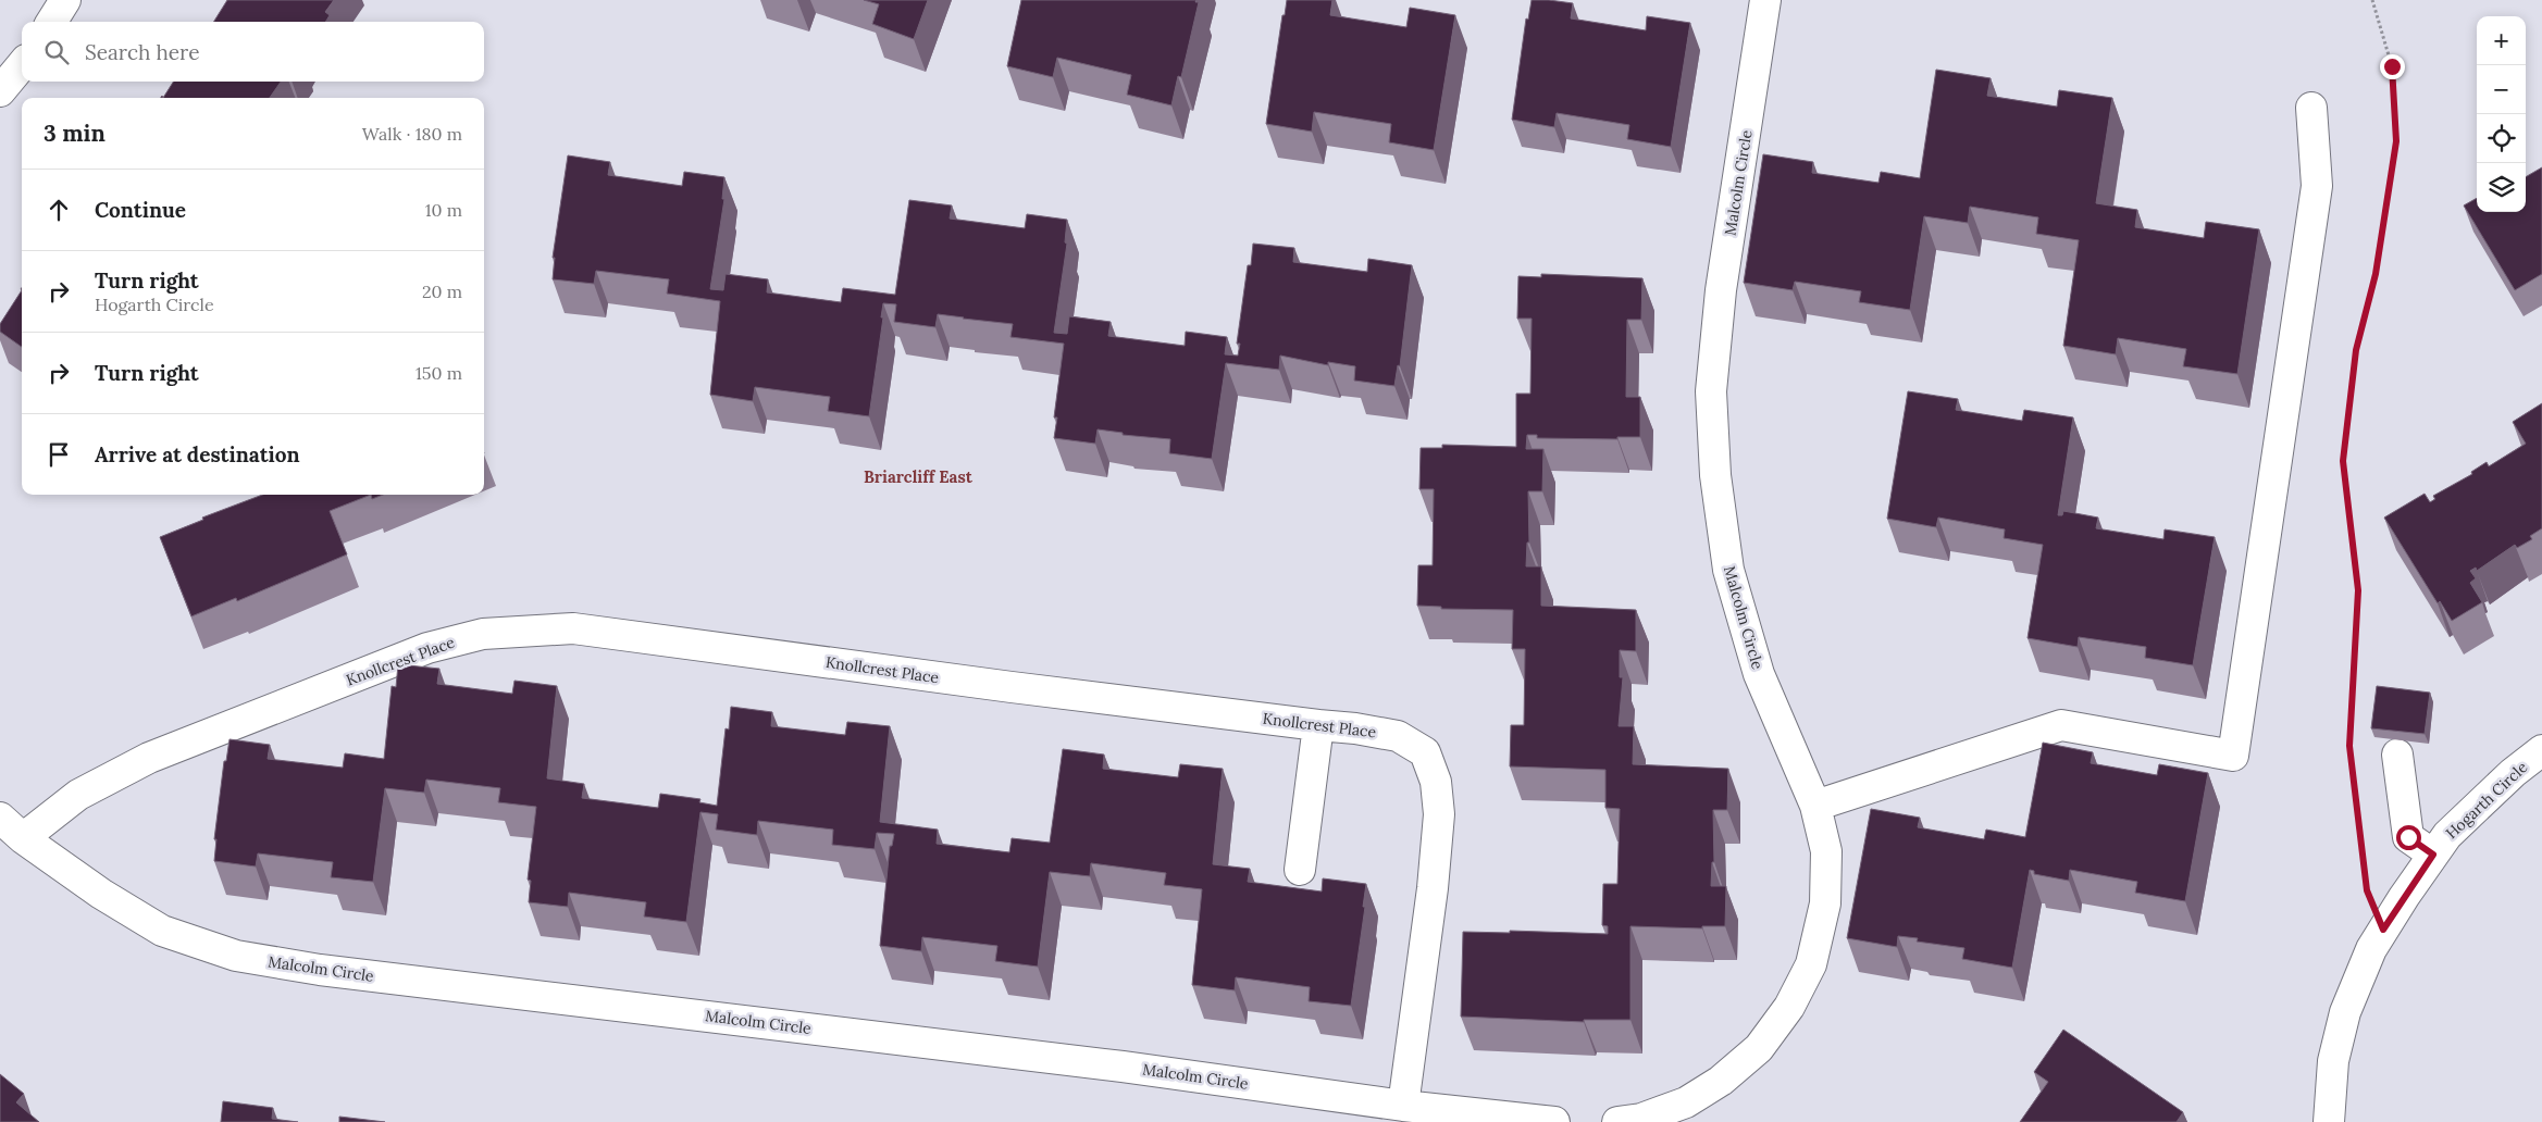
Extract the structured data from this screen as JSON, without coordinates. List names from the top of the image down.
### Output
{
  "streets": {
    "street": ["Malcolm Circle", "Knollcrest Place", "Hogarth Circle"]
  },
  "crossings": [
    ["Malcolm Circle", "Knollcrest Place"]
  ],
  "districts": ["Briarcliff East"],
  "page": {
    "map_buttons": ["+", "−"],
    "search": "Search here",
    "heading": ["3 min", "Walk · 180 m"],
    "list": [
      ["Continue", "10 m"],
      ["Turn right", "Hogarth Circle", "20 m"],
      ["Turn right", "150 m"],
      "Arrive at destination"
    ]
  }
}
